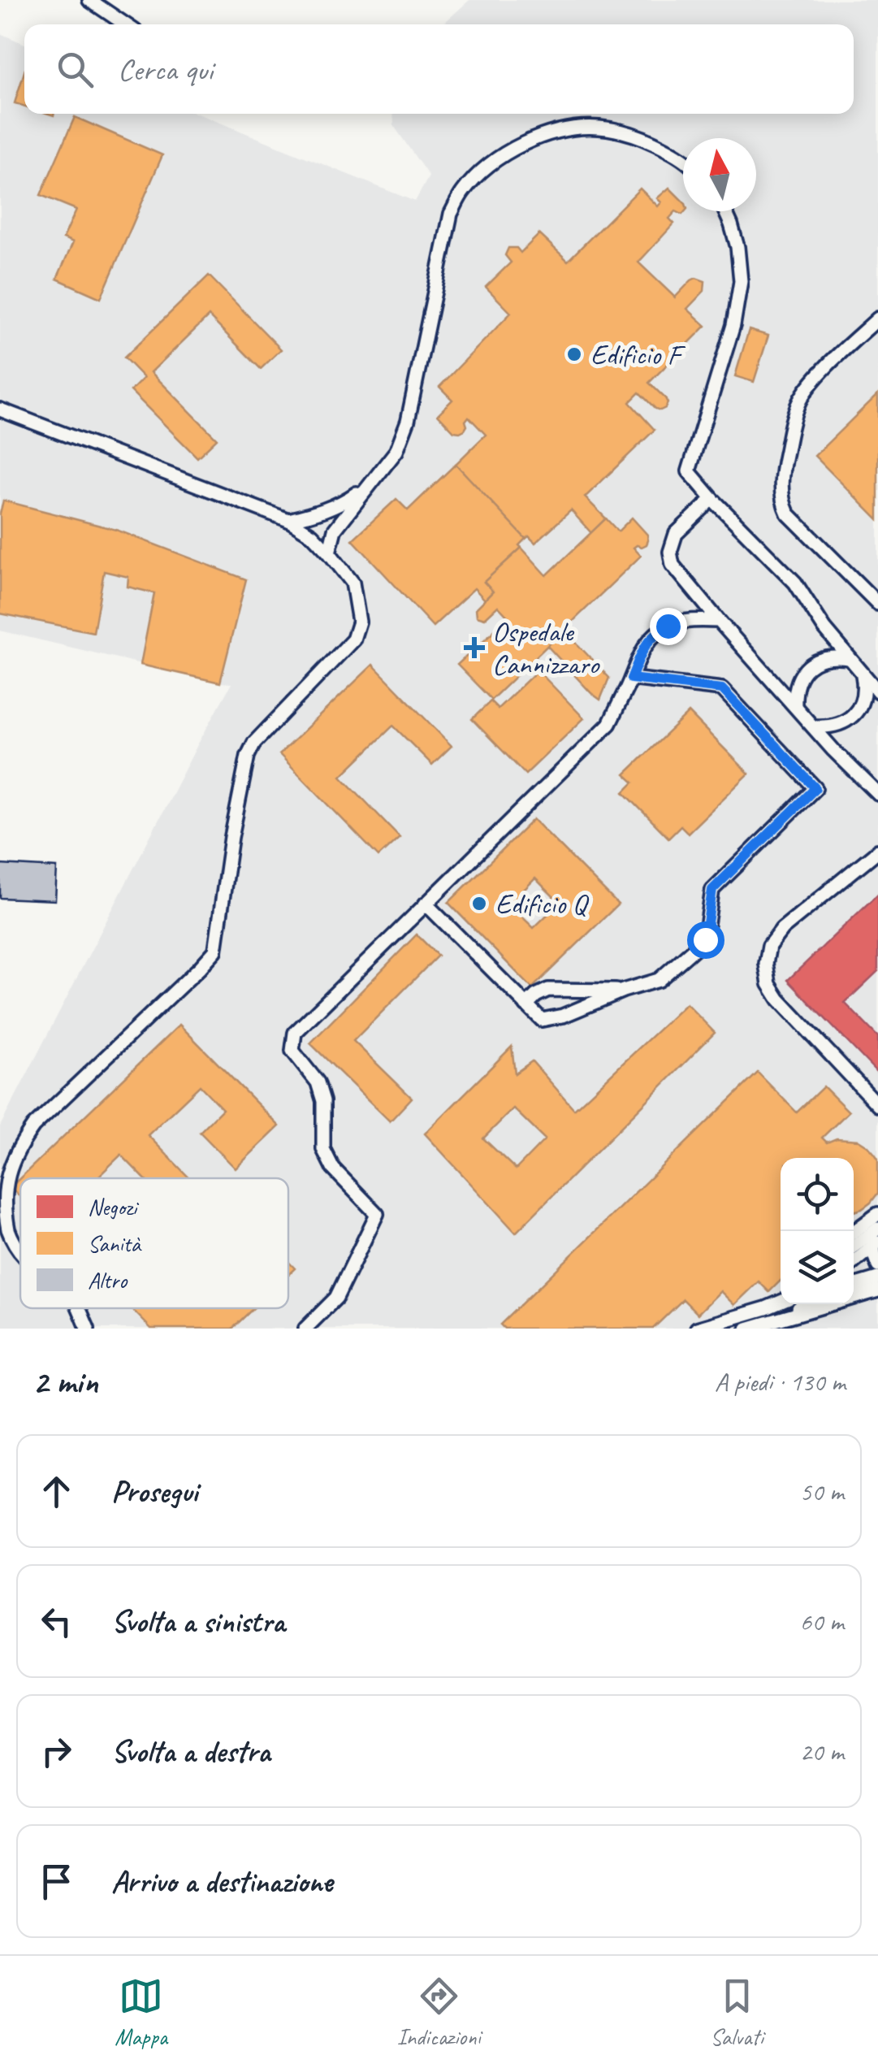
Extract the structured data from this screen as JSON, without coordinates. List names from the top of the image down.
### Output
{
  "places": {
    "other": ["Edificio F", "Edificio Q"],
    "health": ["Ospedale Cannizzaro"]
  },
  "legend": ["Negozi", "Sanità", "Altro"],
  "north": "top",
  "page": {
    "search": "Cerca qui",
    "heading": ["2 min", "A piedi · 130 m"],
    "list": [
      ["Prosegui", "50 m"],
      ["Svolta a sinistra", "60 m"],
      ["Svolta a destra", "20 m"],
      "Arrivo a destinazione"
    ],
    "nav": ["Mappa", "Indicazioni", "Salvati"]
  }
}
